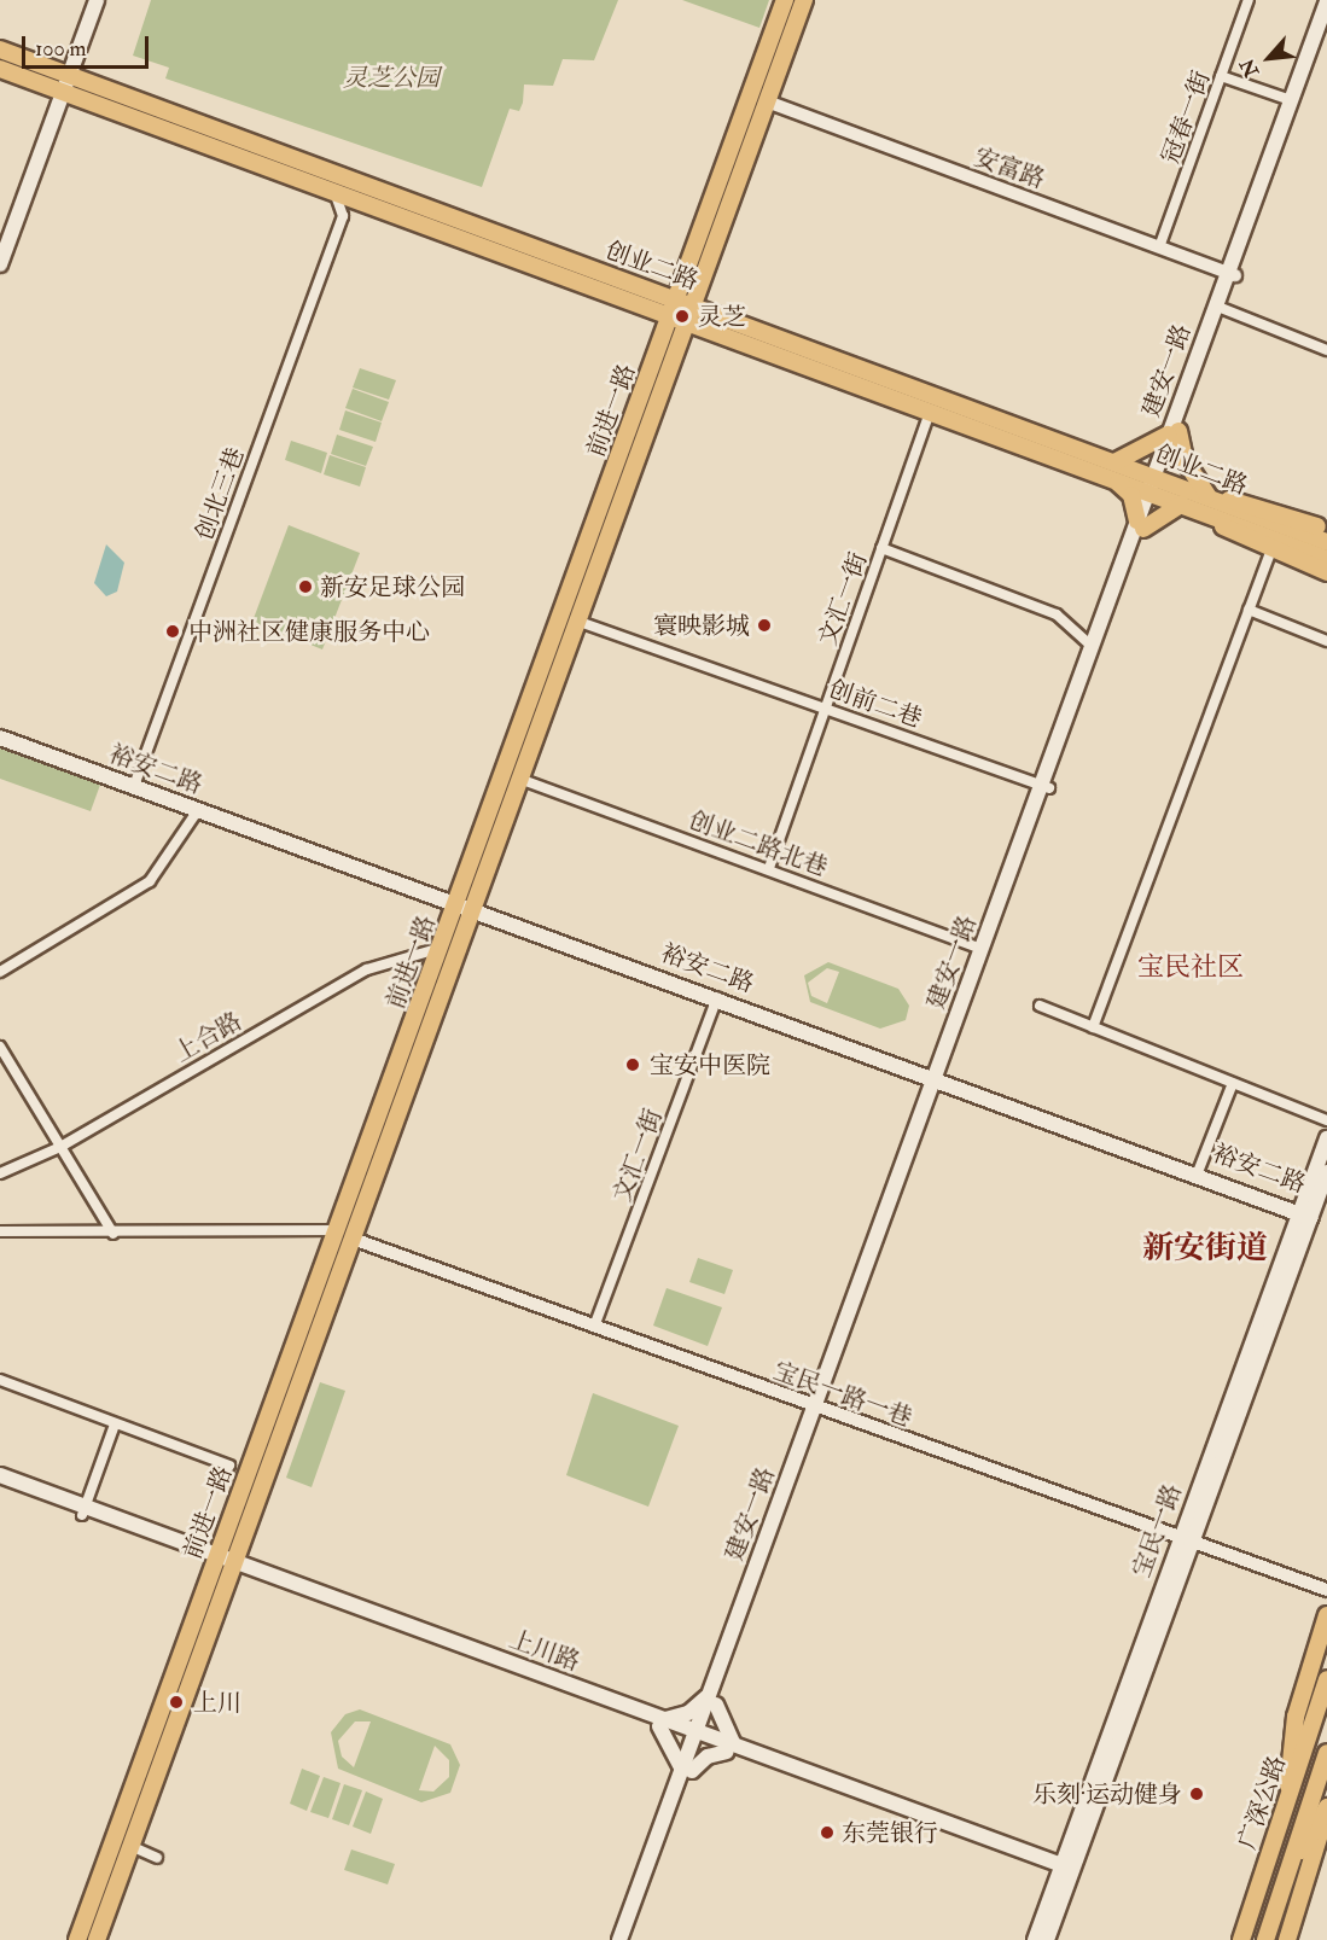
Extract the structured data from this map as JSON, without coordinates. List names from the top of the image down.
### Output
{
  "streets": {
    "main road": [
      "创业二路",
      "建安一路",
      "前进一路",
      "裕安二路",
      "宝民一路",
      "上川路",
      "广深公路"
    ],
    "street": [
      "冠春一街",
      "安富路",
      "创北三巷",
      "文汇一街",
      "创前二巷",
      "创业二路北巷",
      "上合路",
      "宝民一路一巷"
    ]
  },
  "crossings": [
    ["冠春一街", "安富路"],
    ["安富路", "建安一路"],
    ["安富路", "前进一路"],
    ["创业二路", "建安一路"],
    ["创业二路", "前进一路"],
    ["创业二路", "文汇一街"],
    ["建安一路", "创前二巷"],
    ["建安一路", "裕安二路"],
    ["建安一路", "创业二路北巷"],
    ["建安一路", "宝民一路一巷"],
    ["建安一路", "上川路"],
    ["前进一路", "创前二巷"],
    ["前进一路", "裕安二路"],
    ["前进一路", "创业二路北巷"],
    ["前进一路", "上合路"],
    ["前进一路", "宝民一路一巷"],
    ["前进一路", "上川路"],
    ["创北三巷", "裕安二路"],
    ["文汇一街", "创前二巷"],
    ["文汇一街", "裕安二路"],
    ["文汇一街", "创业二路北巷"],
    ["文汇一街", "宝民一路一巷"],
    ["裕安二路", "宝民一路"],
    ["宝民一路一巷", "宝民一路"],
    ["宝民一路", "上川路"]
  ],
  "districts": ["宝民社区", "新安街道"],
  "parks": ["灵芝公园"],
  "places": [
    "灵芝",
    "新安足球公园",
    "寰映影城",
    "中洲社区健康服务中心",
    "宝安中医院",
    "上川",
    "乐刻·运动健身",
    "东莞银行"
  ],
  "scale_bar": "100 m",
  "north": "bottom left"
}
